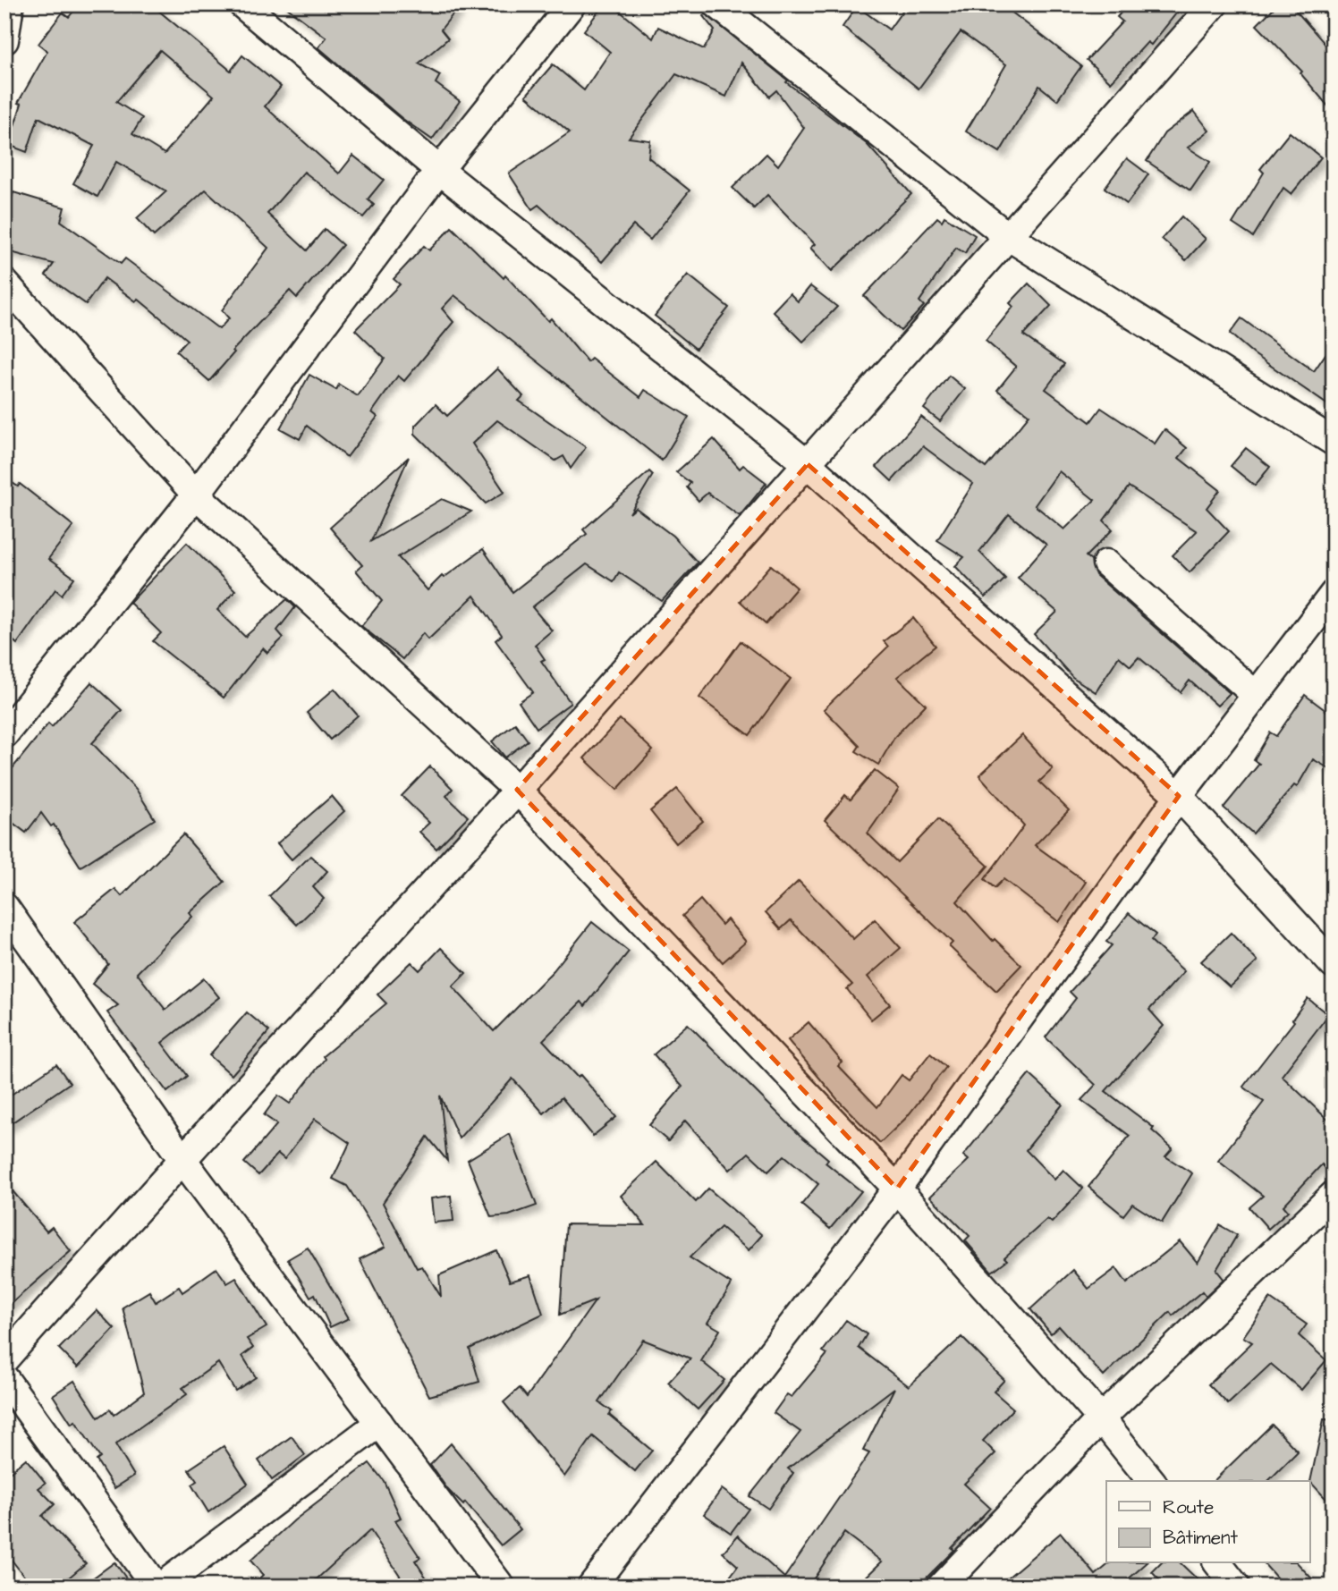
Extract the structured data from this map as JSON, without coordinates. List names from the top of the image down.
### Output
{
  "legend": ["Route", "Bâtiment"]
}
